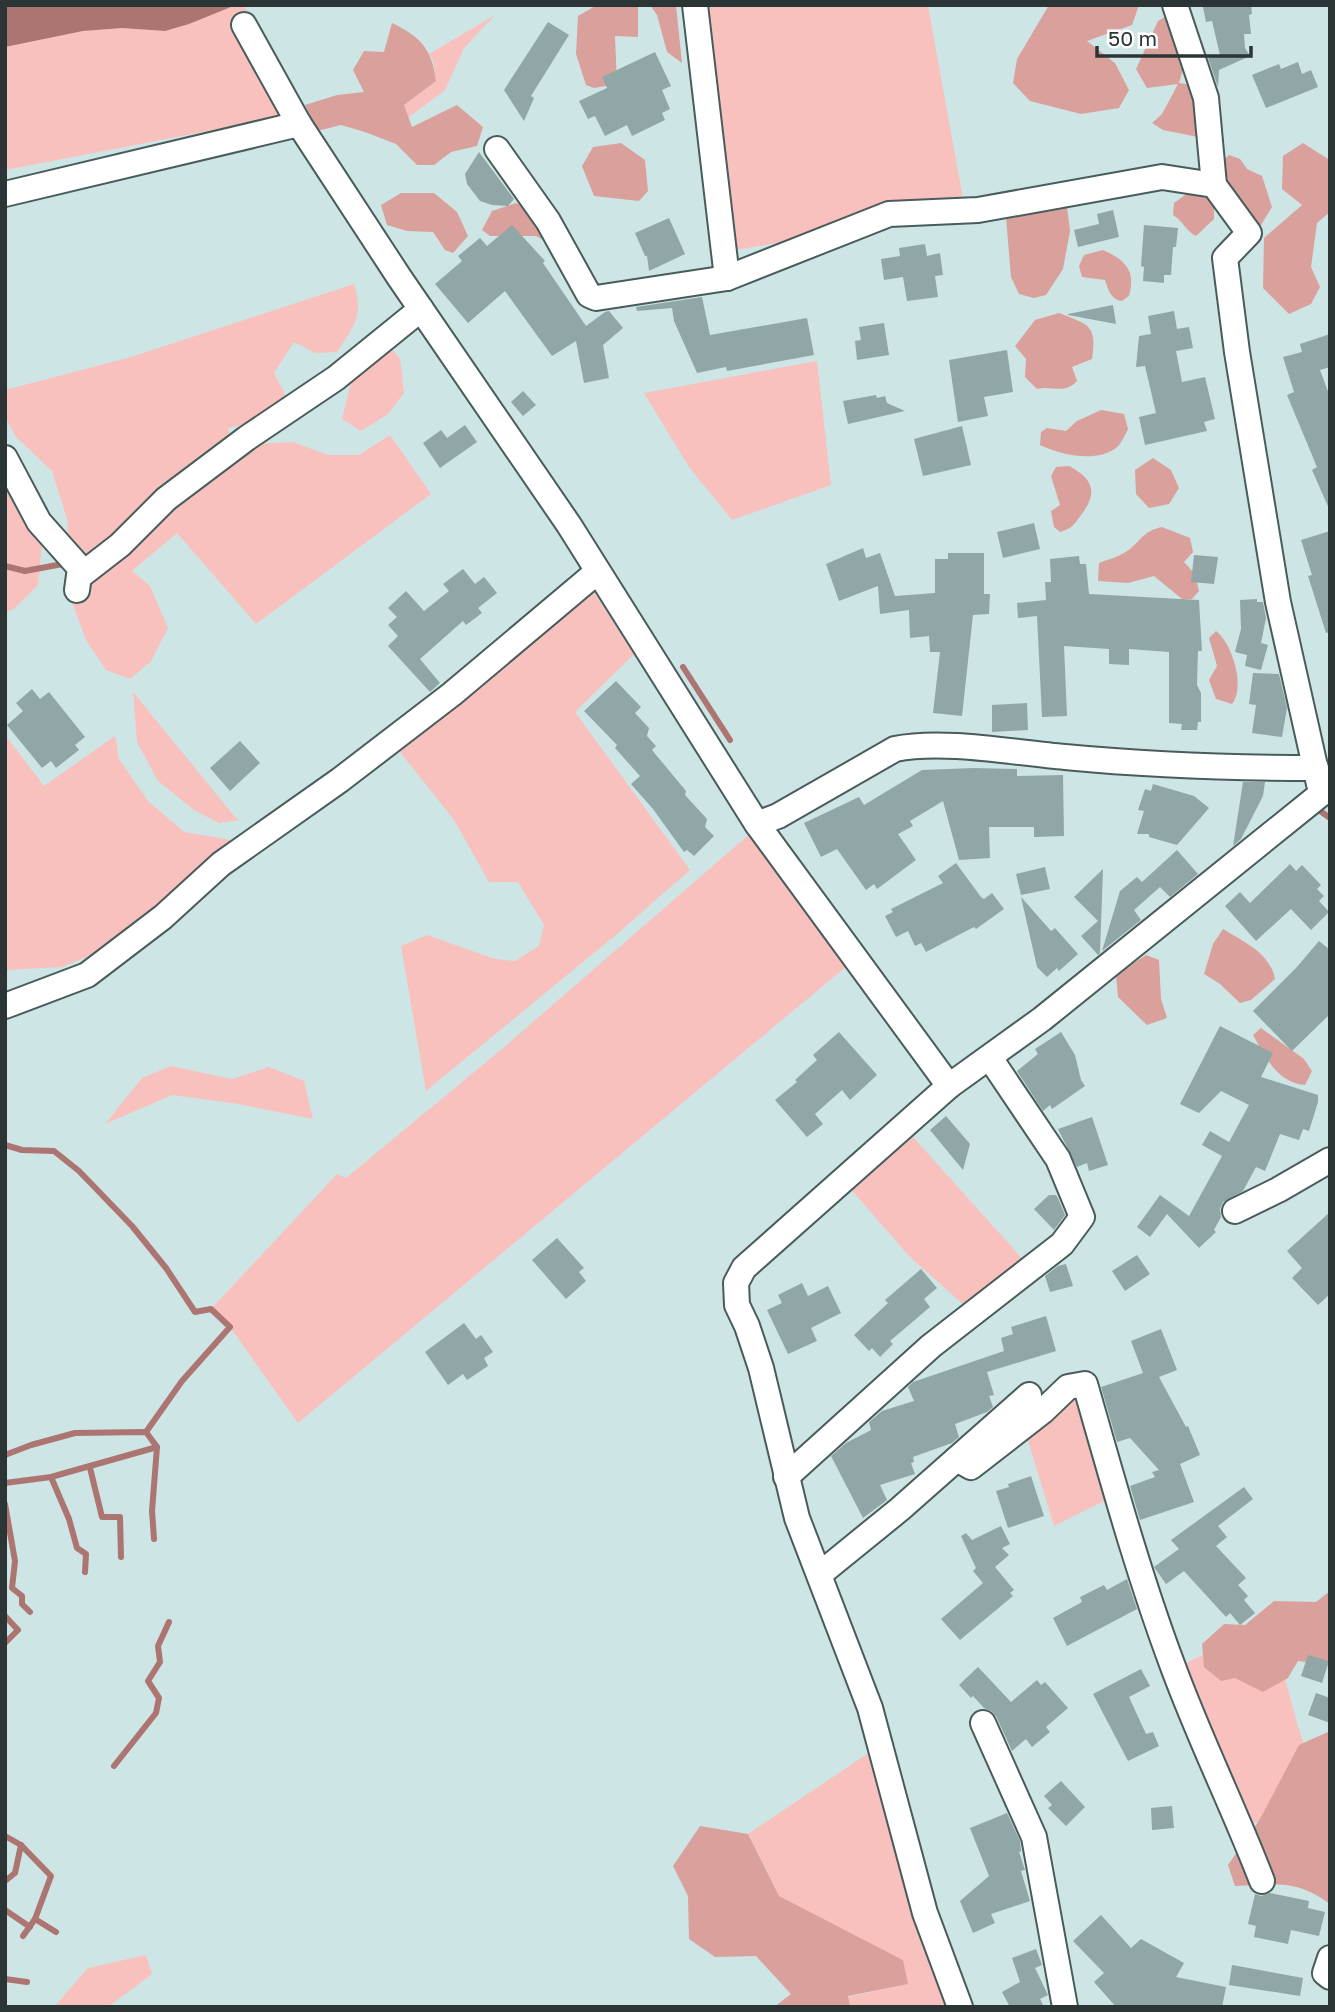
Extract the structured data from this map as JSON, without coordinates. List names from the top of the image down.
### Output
{
  "scale_bar": "50 m"
}
